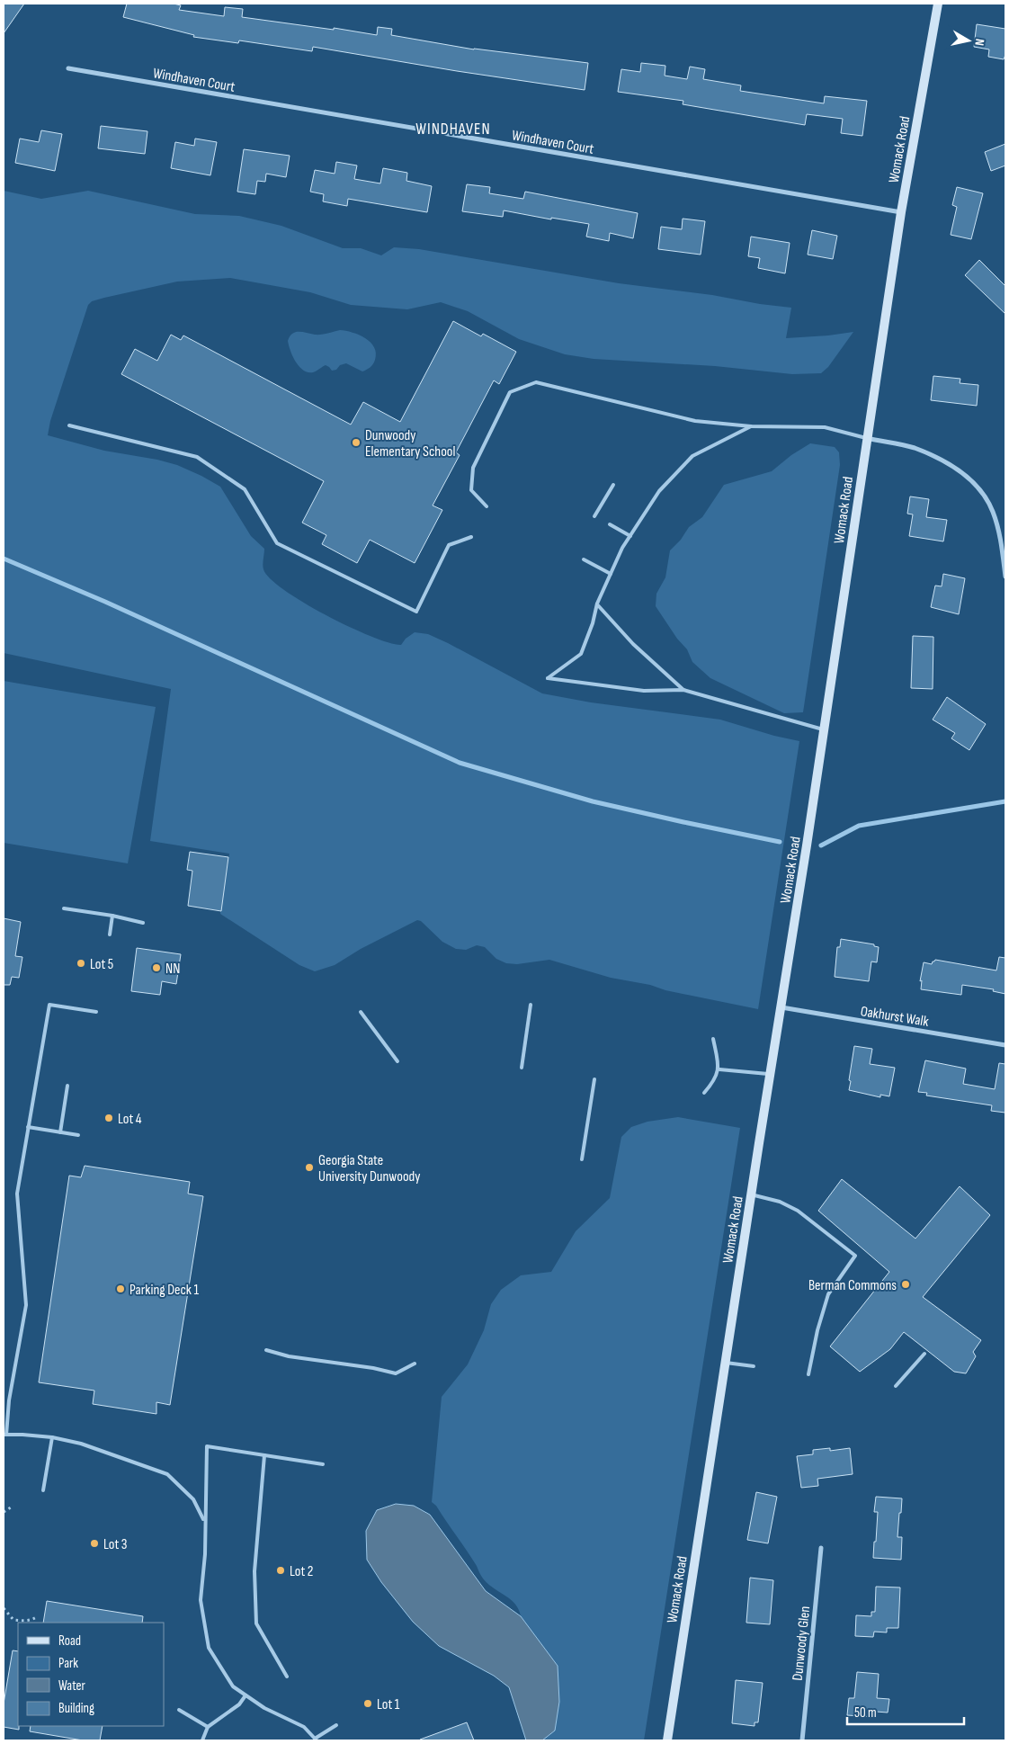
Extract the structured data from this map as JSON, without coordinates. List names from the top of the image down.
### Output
{
  "streets": {
    "street": [
      "Windhaven Court",
      "Womack Road",
      "Oakhurst Walk",
      "Dunwoody Glen"
    ]
  },
  "crossings": [
    ["Windhaven Court", "Womack Road"],
    ["Womack Road", "Oakhurst Walk"]
  ],
  "districts": ["WINDHAVEN"],
  "places": [
    "Dunwoody Elementary School",
    "Lot 5",
    "NN",
    "Lot 4",
    "Georgia State University Dunwoody",
    "Berman Commons",
    "Parking Deck 1",
    "Lot 3",
    "Lot 2",
    "Lot 1"
  ],
  "legend": [
    "Road",
    "Park",
    "Water",
    "Building"
  ],
  "scale_bar": "50 m",
  "north": "right"
}
